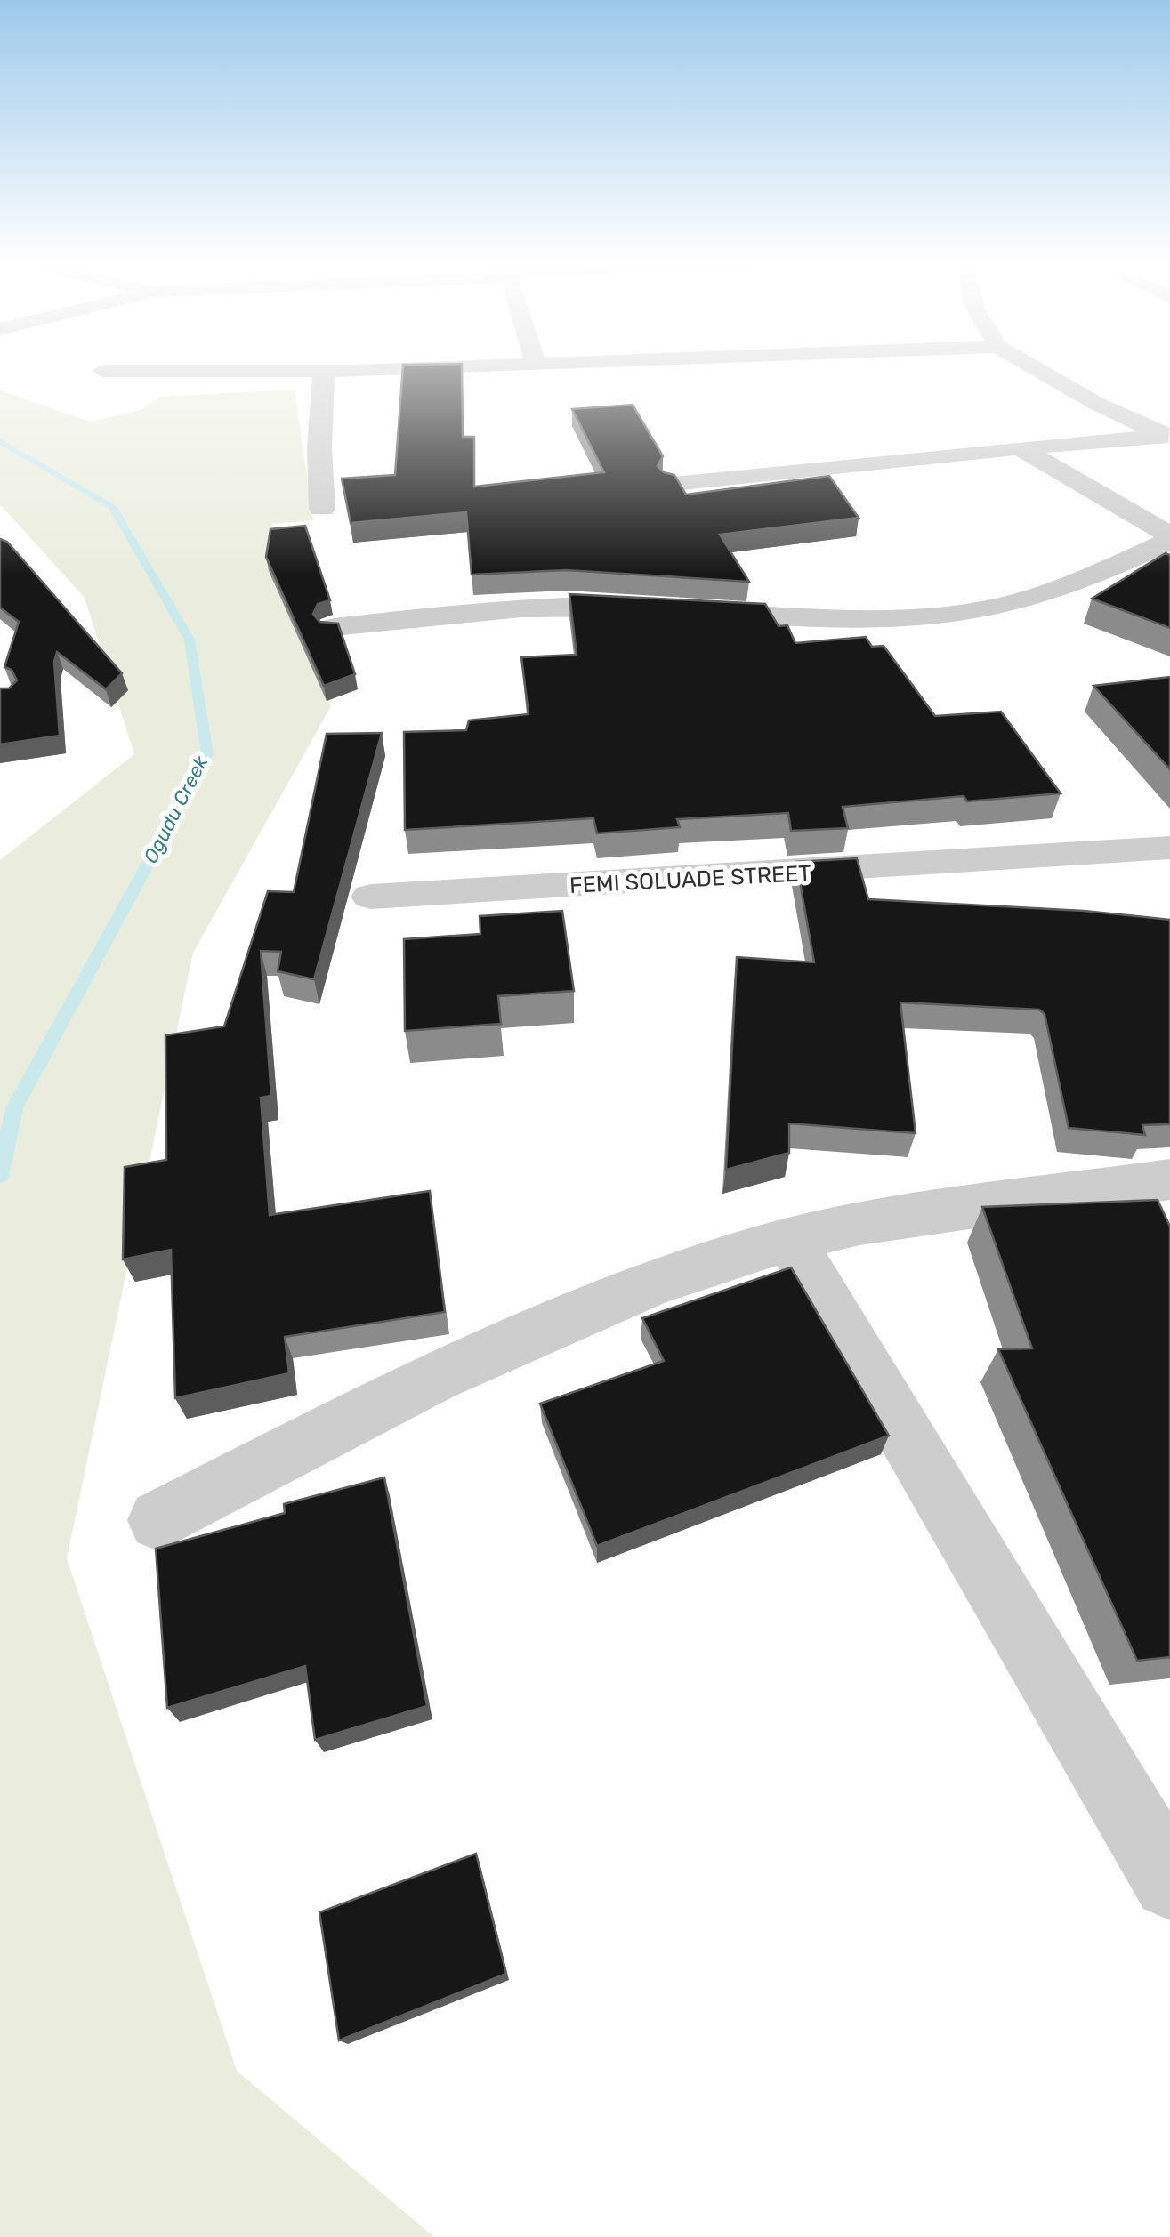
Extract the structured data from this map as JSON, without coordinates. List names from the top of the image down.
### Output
{
  "streets": {
    "street": ["FEMI SOLUADE STREET"]
  },
  "water": ["Ogudu Creek"]
}
